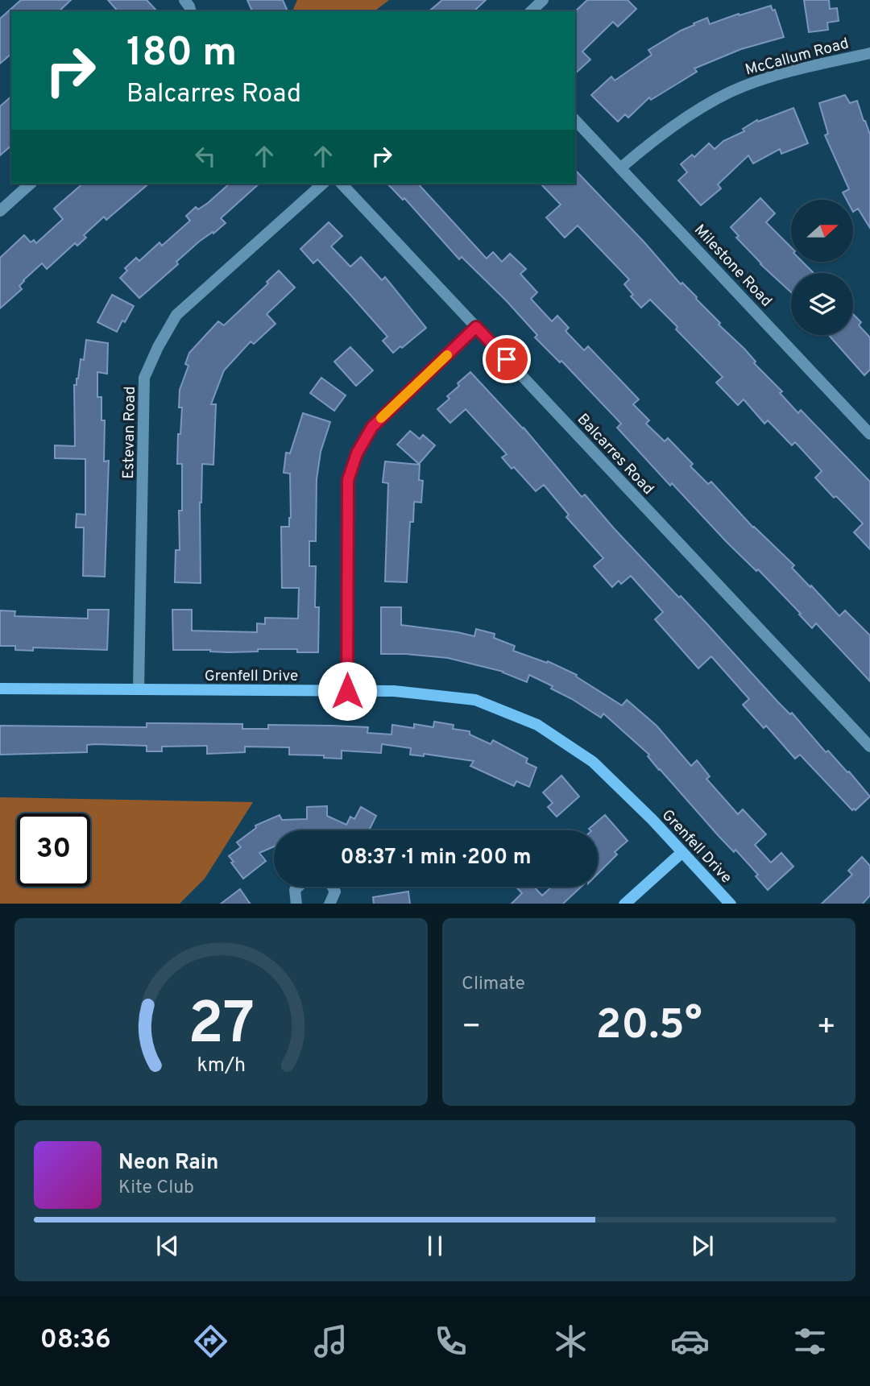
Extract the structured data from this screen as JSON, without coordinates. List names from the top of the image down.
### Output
{
  "streets": {
    "street": [
      "McCallum Road",
      "Milestone Road",
      "Estevan Road",
      "Balcarres Road",
      "Grenfell Drive"
    ]
  },
  "crossings": [
    ["McCallum Road", "Milestone Road"],
    ["Estevan Road", "Grenfell Drive"]
  ],
  "north": "right",
  "page": {
    "turn": ["180 m", "Balcarres Road"],
    "limit": "30",
    "trip": "08:37 · 1 min · 200 m",
    "tile": "Climate",
    "heat": ["−", "20.5°", "+"],
    "song": ["Neon Rain", "Kite Club"],
    "tabs": "08:36",
    "gauge": ["27", "km/h"]
  }
}
